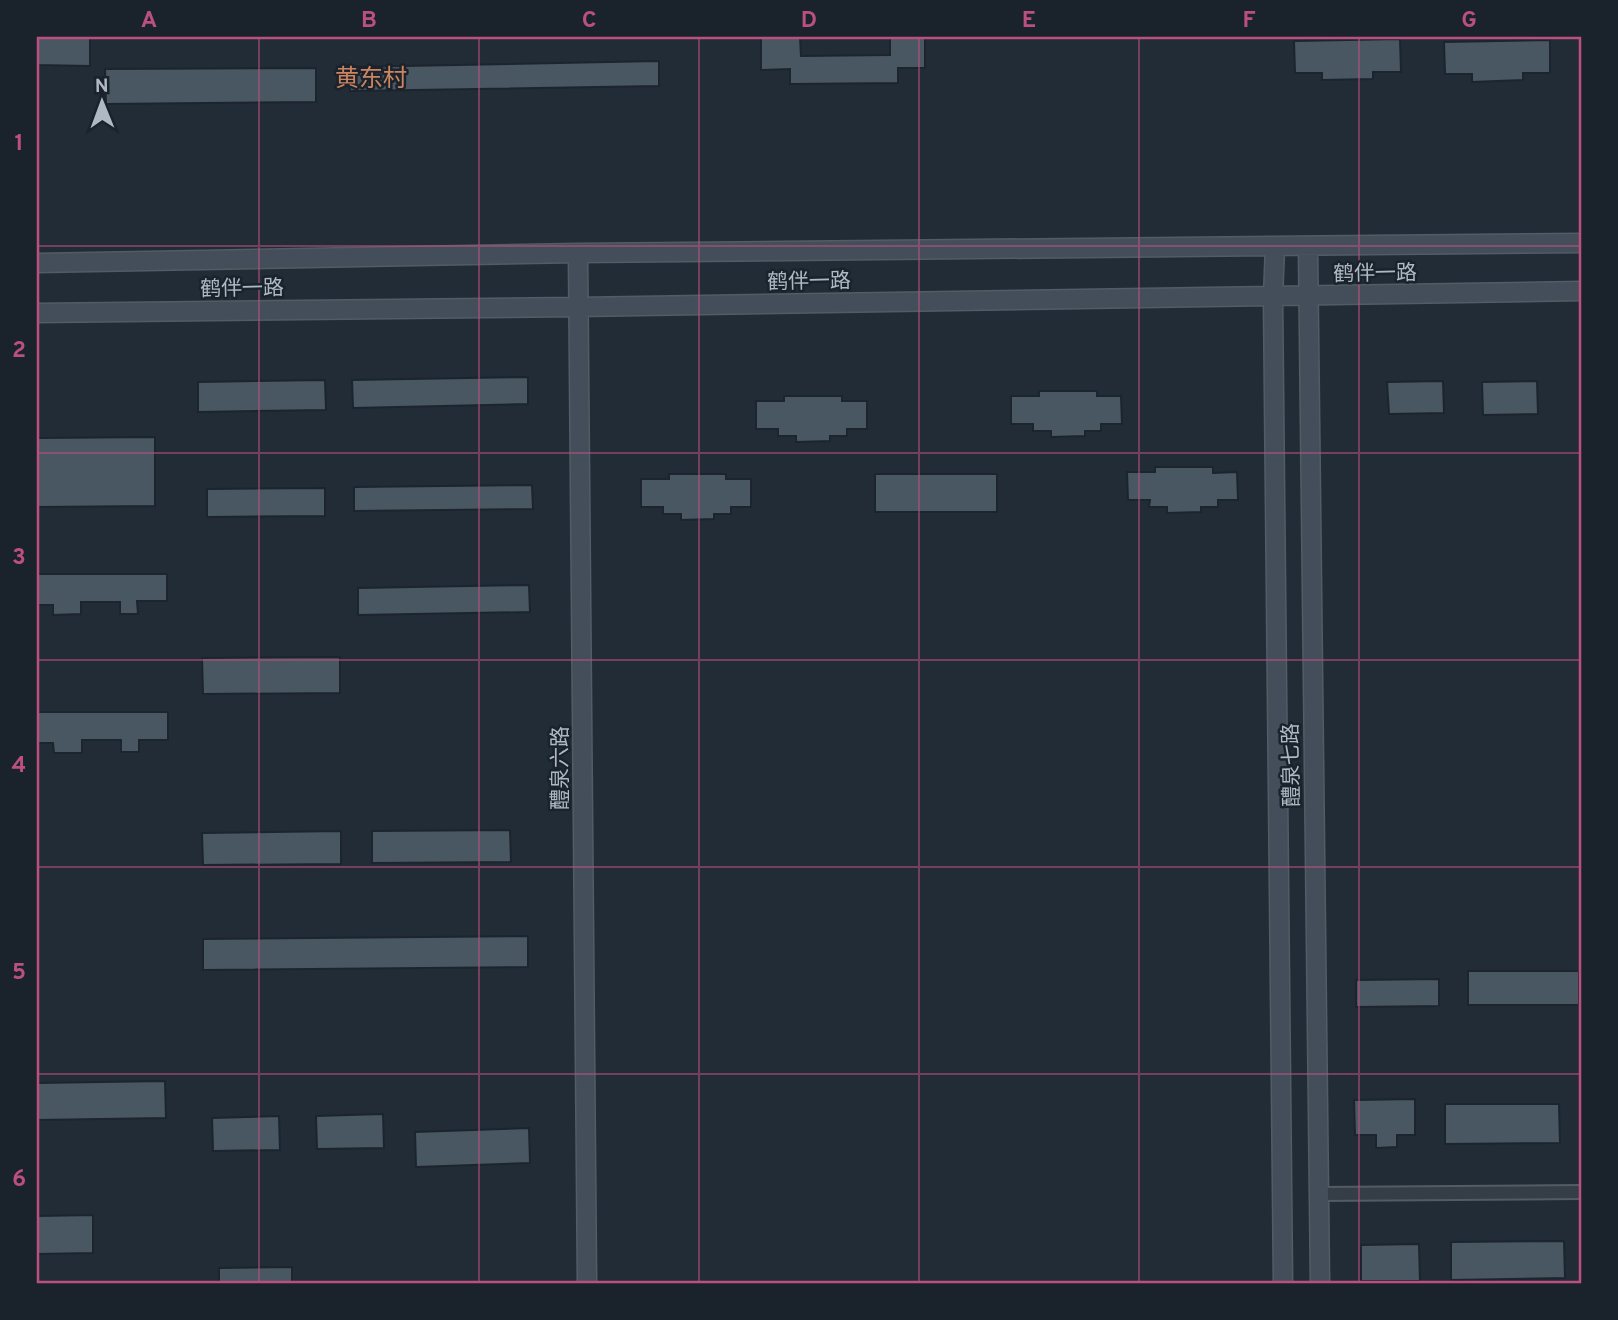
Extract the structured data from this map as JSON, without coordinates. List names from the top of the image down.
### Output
{
  "streets": {
    "main road": ["鹤伴一路", "醴泉七路", "醴泉六路"]
  },
  "crossings": [
    ["鹤伴一路", "醴泉七路"],
    ["鹤伴一路", "醴泉六路"]
  ],
  "districts": ["黄东村"],
  "north": "top",
  "grid": {
    "columns": [
      "A",
      "B",
      "C",
      "D",
      "E",
      "F",
      "G"
    ],
    "rows": [
      "1",
      "2",
      "3",
      "4",
      "5",
      "6"
    ]
  }
}
